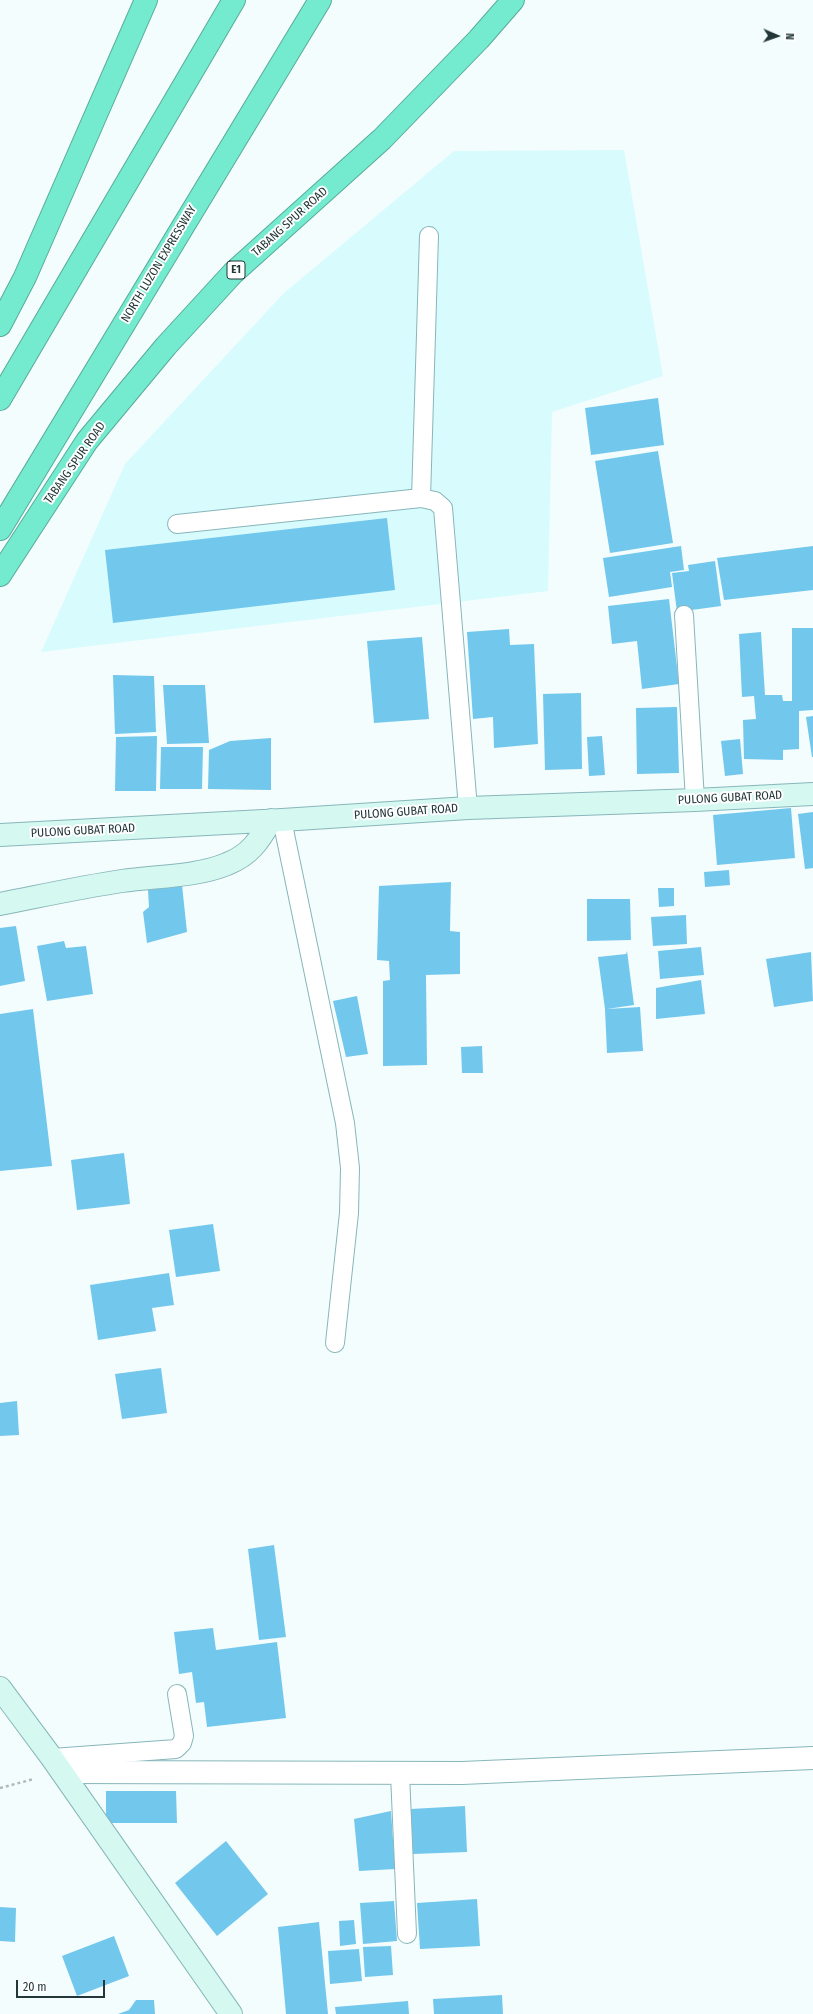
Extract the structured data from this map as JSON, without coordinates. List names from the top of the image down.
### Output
{
  "streets": {
    "highway": ["TABANG SPUR ROAD", "NORTH LUZON EXPRESSWAY", "E1"],
    "main road": ["PULONG GUBAT ROAD"]
  },
  "scale_bar": "20 m",
  "north": "right"
}
